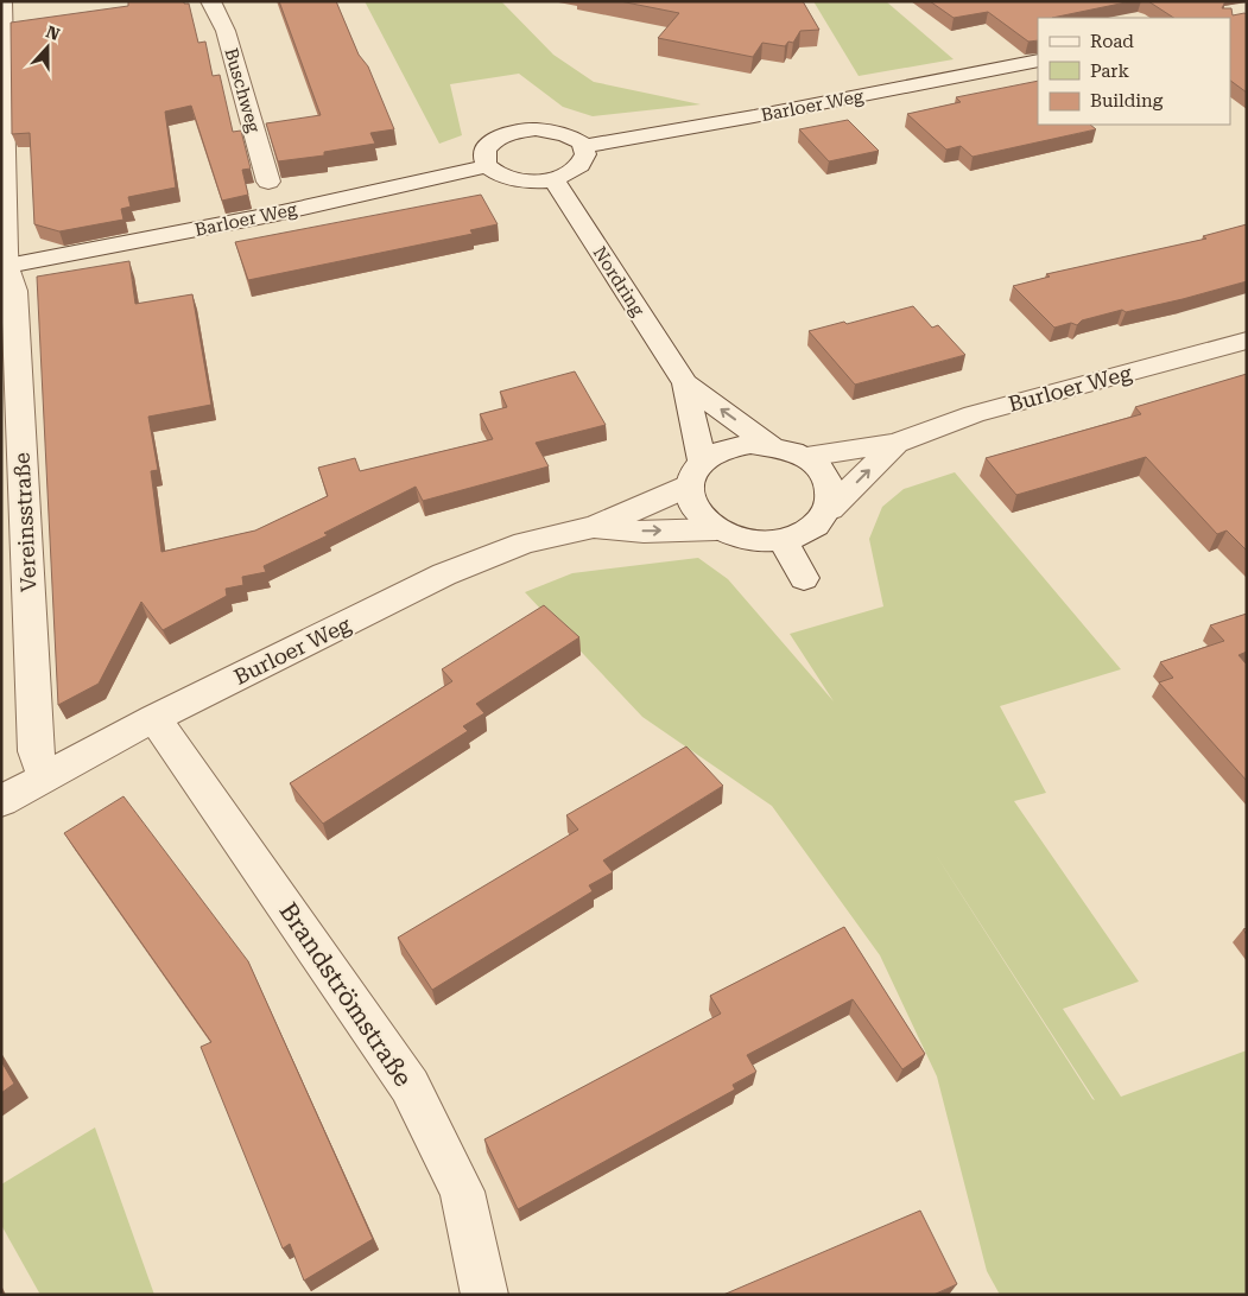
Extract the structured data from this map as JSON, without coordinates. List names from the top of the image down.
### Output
{
  "streets": {
    "street": [
      "Buschweg",
      "Barloer Weg",
      "Nordring",
      "Burloer Weg",
      "Vereinsstraße",
      "Brandströmstraße"
    ]
  },
  "crossings": [
    ["Barloer Weg", "Vereinsstraße"],
    ["Nordring", "Burloer Weg"],
    ["Burloer Weg", "Vereinsstraße"],
    ["Burloer Weg", "Brandströmstraße"]
  ],
  "legend": ["Road", "Park", "Building"],
  "north": "top"
}
